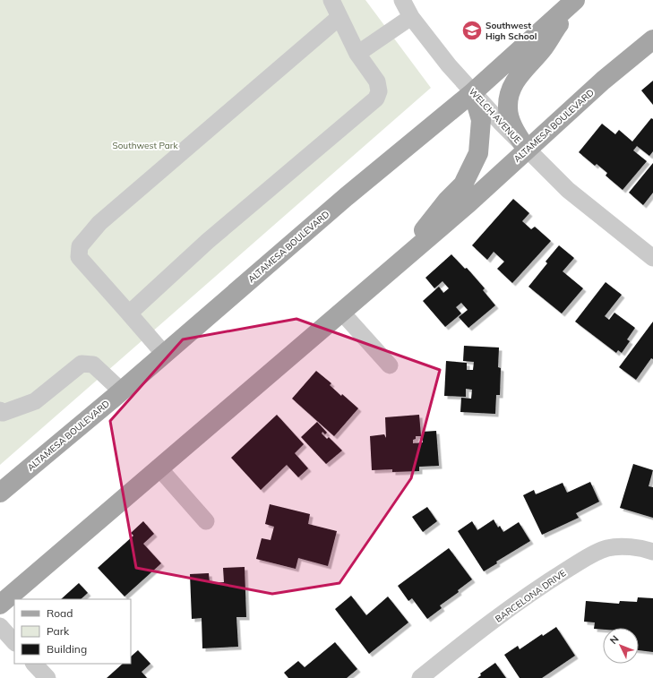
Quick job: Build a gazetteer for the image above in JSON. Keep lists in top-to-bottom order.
{
  "streets": {
    "main road": ["ALTAMESA BOULEVARD"],
    "street": ["WELCH AVENUE", "BARCELONA DRIVE"]
  },
  "crossings": [
    ["WELCH AVENUE", "ALTAMESA BOULEVARD"]
  ],
  "parks": ["Southwest Park"],
  "places": {
    "school or university": ["Southwest High School"]
  },
  "legend": ["Road", "Park", "Building"],
  "north": "top left"
}
